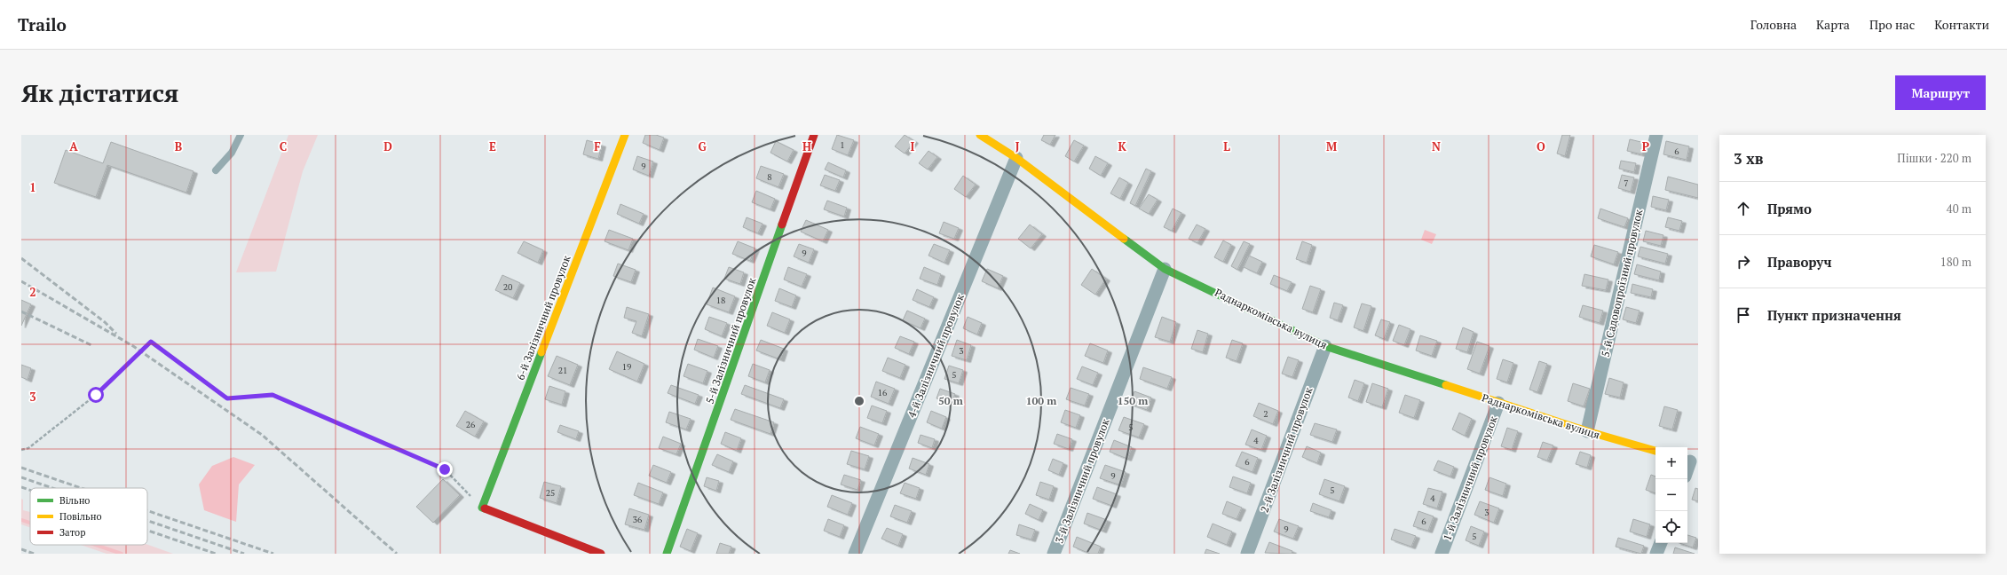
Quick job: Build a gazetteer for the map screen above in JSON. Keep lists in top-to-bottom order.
{
  "streets": {
    "street": [
      "5-й Садовопроїзний провулок",
      "6-й Залізничний провулок",
      "Раднаркомівська вулиця",
      "5-й Залізничний провулок",
      "4-й Залізничний провулок",
      "2-й Залізничний провулок",
      "1-й Залізничний провулок",
      "3-й Залізничний провулок"
    ]
  },
  "crossings": [
    ["5-й Садовопроїзний провулок", "Раднаркомівська вулиця"],
    ["Раднаркомівська вулиця", "4-й Залізничний провулок"],
    ["Раднаркомівська вулиця", "2-й Залізничний провулок"],
    ["Раднаркомівська вулиця", "1-й Залізничний провулок"],
    ["Раднаркомівська вулиця", "3-й Залізничний провулок"]
  ],
  "house_numbers": [
    "1",
    "6",
    "9",
    "8",
    "7",
    "9",
    "20",
    "18",
    "3",
    "19",
    "21",
    "5",
    "16",
    "2",
    "26",
    "5",
    "4",
    "6",
    "9",
    "5",
    "25",
    "4",
    "3",
    "36",
    "6",
    "9",
    "5"
  ],
  "legend": ["Вільно", "Повільно", "Затор"],
  "page": {
    "header": "Trailo",
    "nav": [
      "Головна",
      "Карта",
      "Про нас",
      "Контакти"
    ],
    "buttons": "Маршрут",
    "title": "Як дістатися",
    "heading": ["3 хв", "Пішки · 220 m"],
    "list": [
      ["Прямо", "40 m"],
      ["Праворуч", "180 m"],
      "Пункт призначення"
    ],
    "map_buttons": ["+", "−"]
  },
  "grid": {
    "columns": [
      "A",
      "B",
      "C",
      "D",
      "E",
      "F",
      "G",
      "H",
      "I",
      "J",
      "K",
      "L",
      "M",
      "N",
      "O",
      "P"
    ],
    "rows": ["1", "2", "3"]
  },
  "rings": ["50 m", "100 m", "150 m"]
}
